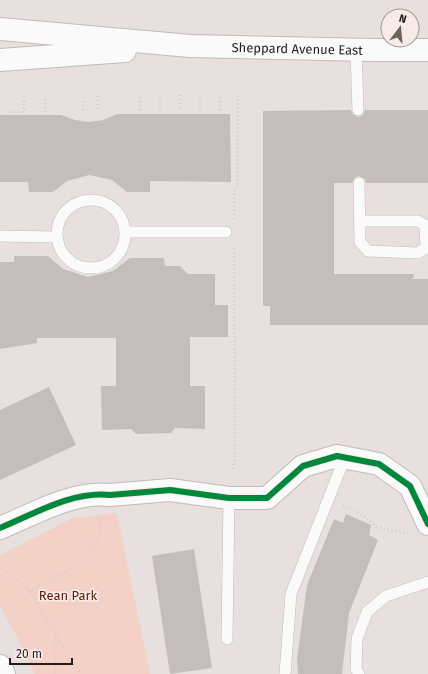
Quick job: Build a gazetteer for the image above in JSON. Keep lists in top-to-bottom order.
{
  "streets": {
    "main road": ["Sheppard Avenue East"]
  },
  "parks": ["Rean Park"],
  "scale_bar": "20 m",
  "north": "top"
}
